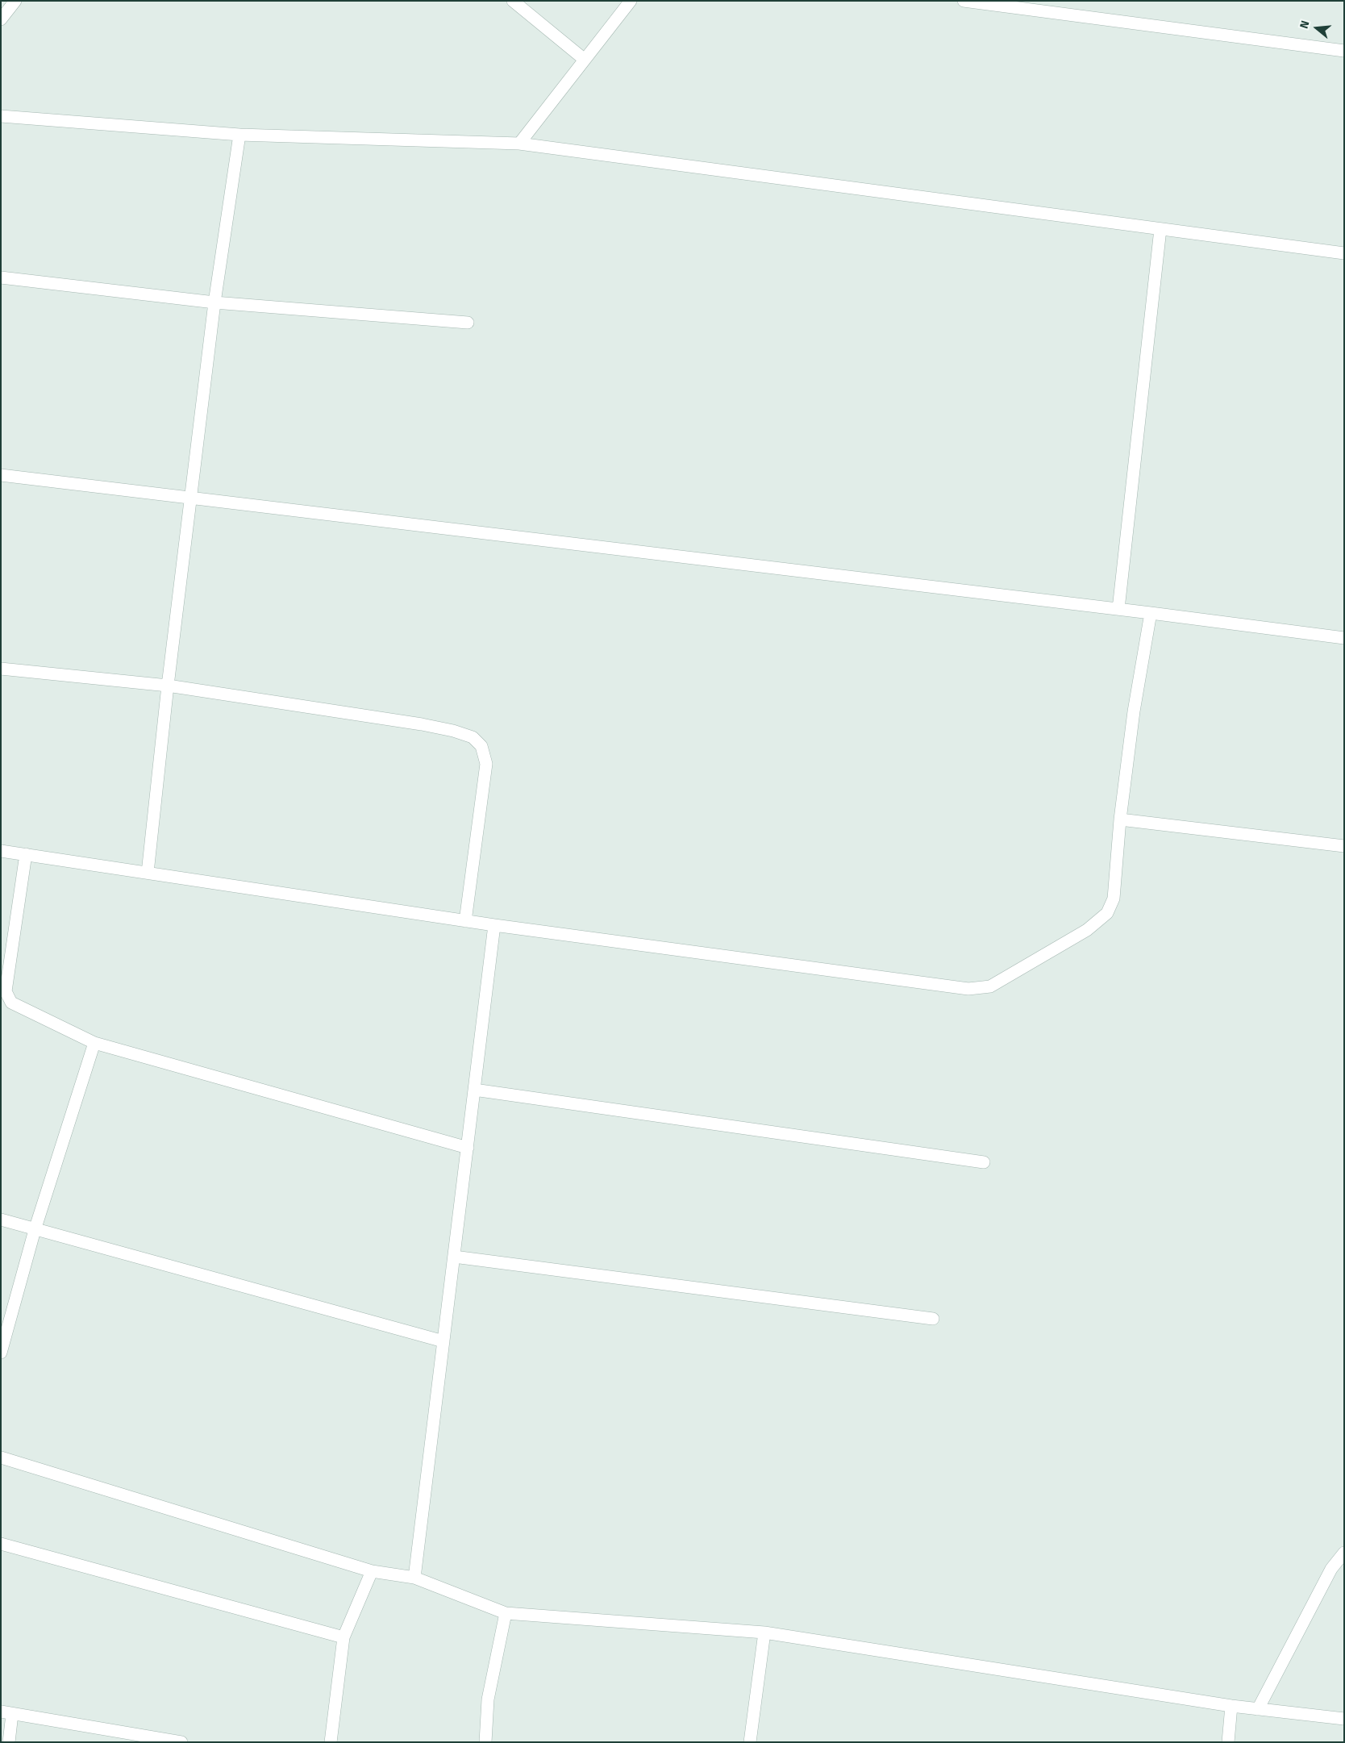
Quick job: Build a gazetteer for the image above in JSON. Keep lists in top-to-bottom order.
{
  "north": "left"
}
